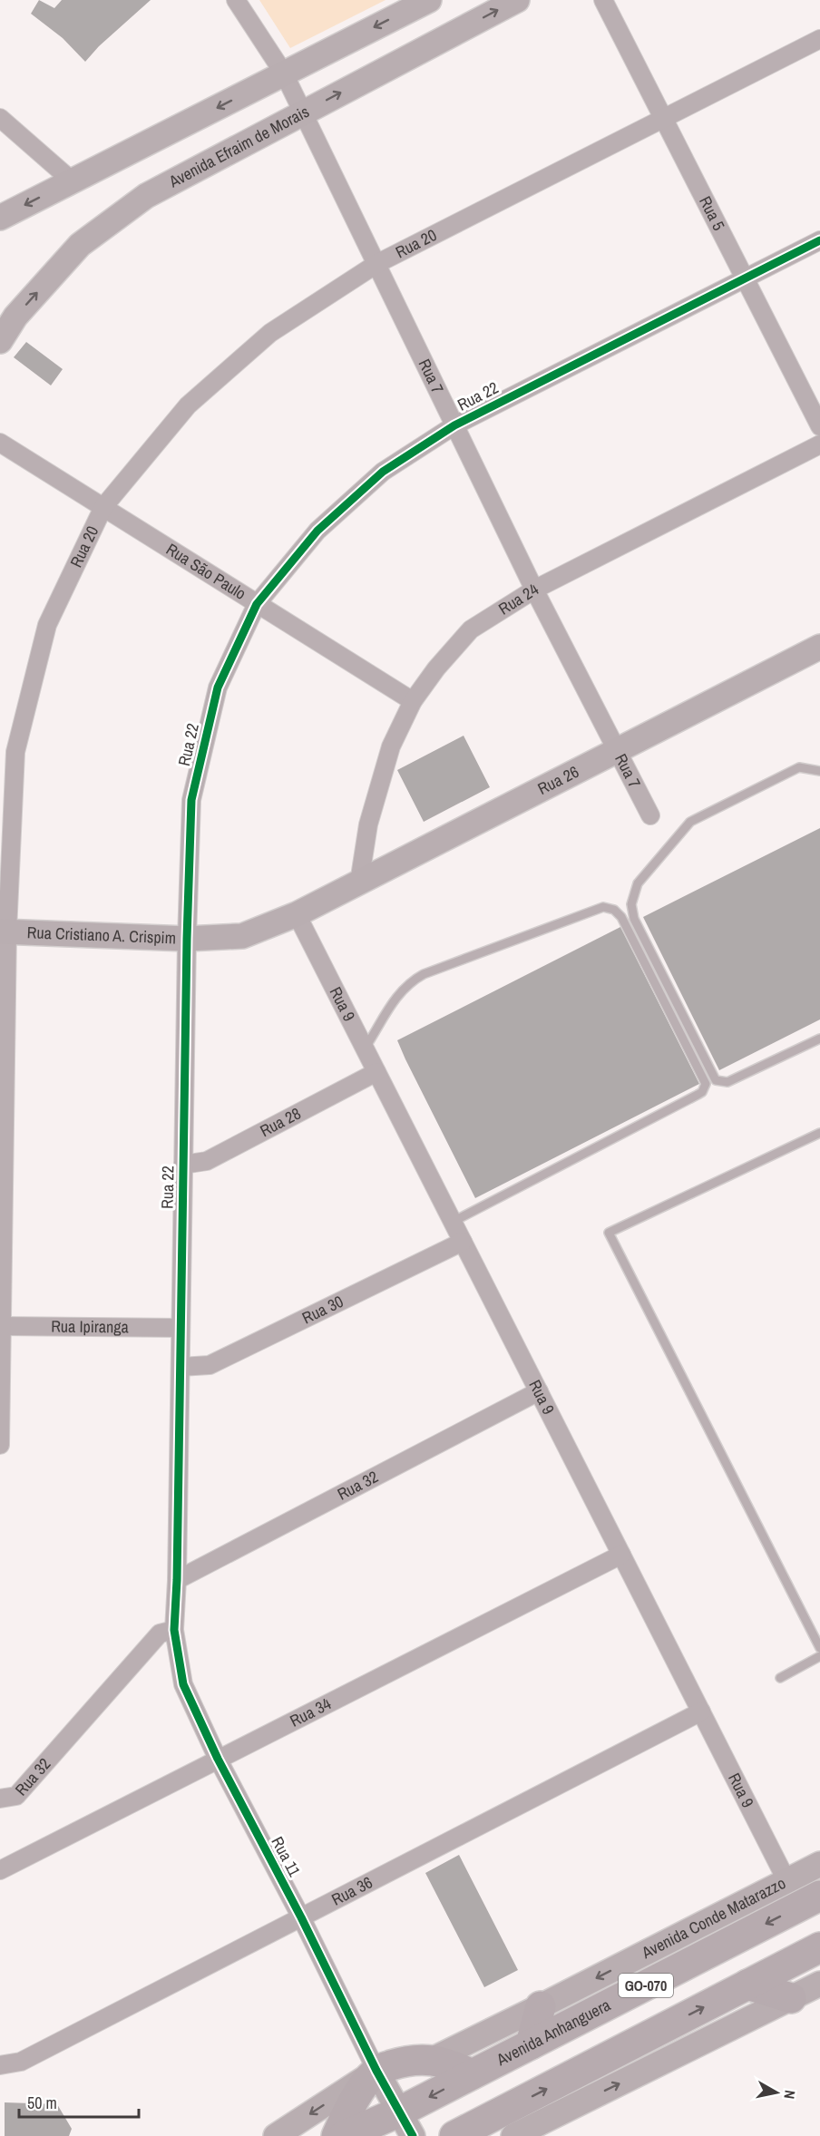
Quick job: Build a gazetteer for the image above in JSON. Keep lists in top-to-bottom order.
{
  "streets": {
    "highway": ["GO-070", "Avenida Anhanguera"],
    "street": [
      "Avenida Efraim de Morais",
      "Rua 5",
      "Rua 20",
      "Rua 7",
      "Rua 22",
      "Rua São Paulo",
      "Rua 24",
      "Rua 26",
      "Rua Cristiano A. Crispim",
      "Rua 9",
      "Rua 28",
      "Rua 30",
      "Rua Ipiranga",
      "Rua 32",
      "Rua 34",
      "Rua 11",
      "Rua 36",
      "Avenida Conde Matarazzo"
    ]
  },
  "crossings": [
    ["Avenida Efraim de Morais", "Rua 7"],
    ["Rua 5", "Rua 20"],
    ["Rua 5", "Rua 22"],
    ["Rua 20", "Rua 7"],
    ["Rua 20", "Rua São Paulo"],
    ["Rua 20", "Rua Cristiano A. Crispim"],
    ["Rua 20", "Rua Ipiranga"],
    ["Rua 7", "Rua 22"],
    ["Rua 7", "Rua 24"],
    ["Rua 7", "Rua 26"],
    ["Rua 22", "Rua São Paulo"],
    ["Rua 22", "Rua Cristiano A. Crispim"],
    ["Rua 22", "Rua 28"],
    ["Rua 22", "Rua 30"],
    ["Rua 22", "Rua Ipiranga"],
    ["Rua 22", "Rua 32"],
    ["Rua 22", "Rua 11"],
    ["Rua São Paulo", "Rua 24"],
    ["Rua 24", "Rua 26"],
    ["Rua 26", "Rua Cristiano A. Crispim"],
    ["Rua 26", "Rua 9"],
    ["Rua Cristiano A. Crispim", "Rua 9"],
    ["Rua 9", "Rua 28"],
    ["Rua 9", "Rua 30"],
    ["Rua 9", "Rua 32"],
    ["Rua 9", "Rua 34"],
    ["Rua 9", "Rua 36"],
    ["Rua 9", "Avenida Conde Matarazzo"],
    ["Rua 32", "Rua 11"],
    ["Rua 34", "Rua 11"],
    ["Rua 11", "Rua 36"],
    ["Rua 11", "Avenida Anhanguera"]
  ],
  "scale_bar": "50 m",
  "north": "right"
}
